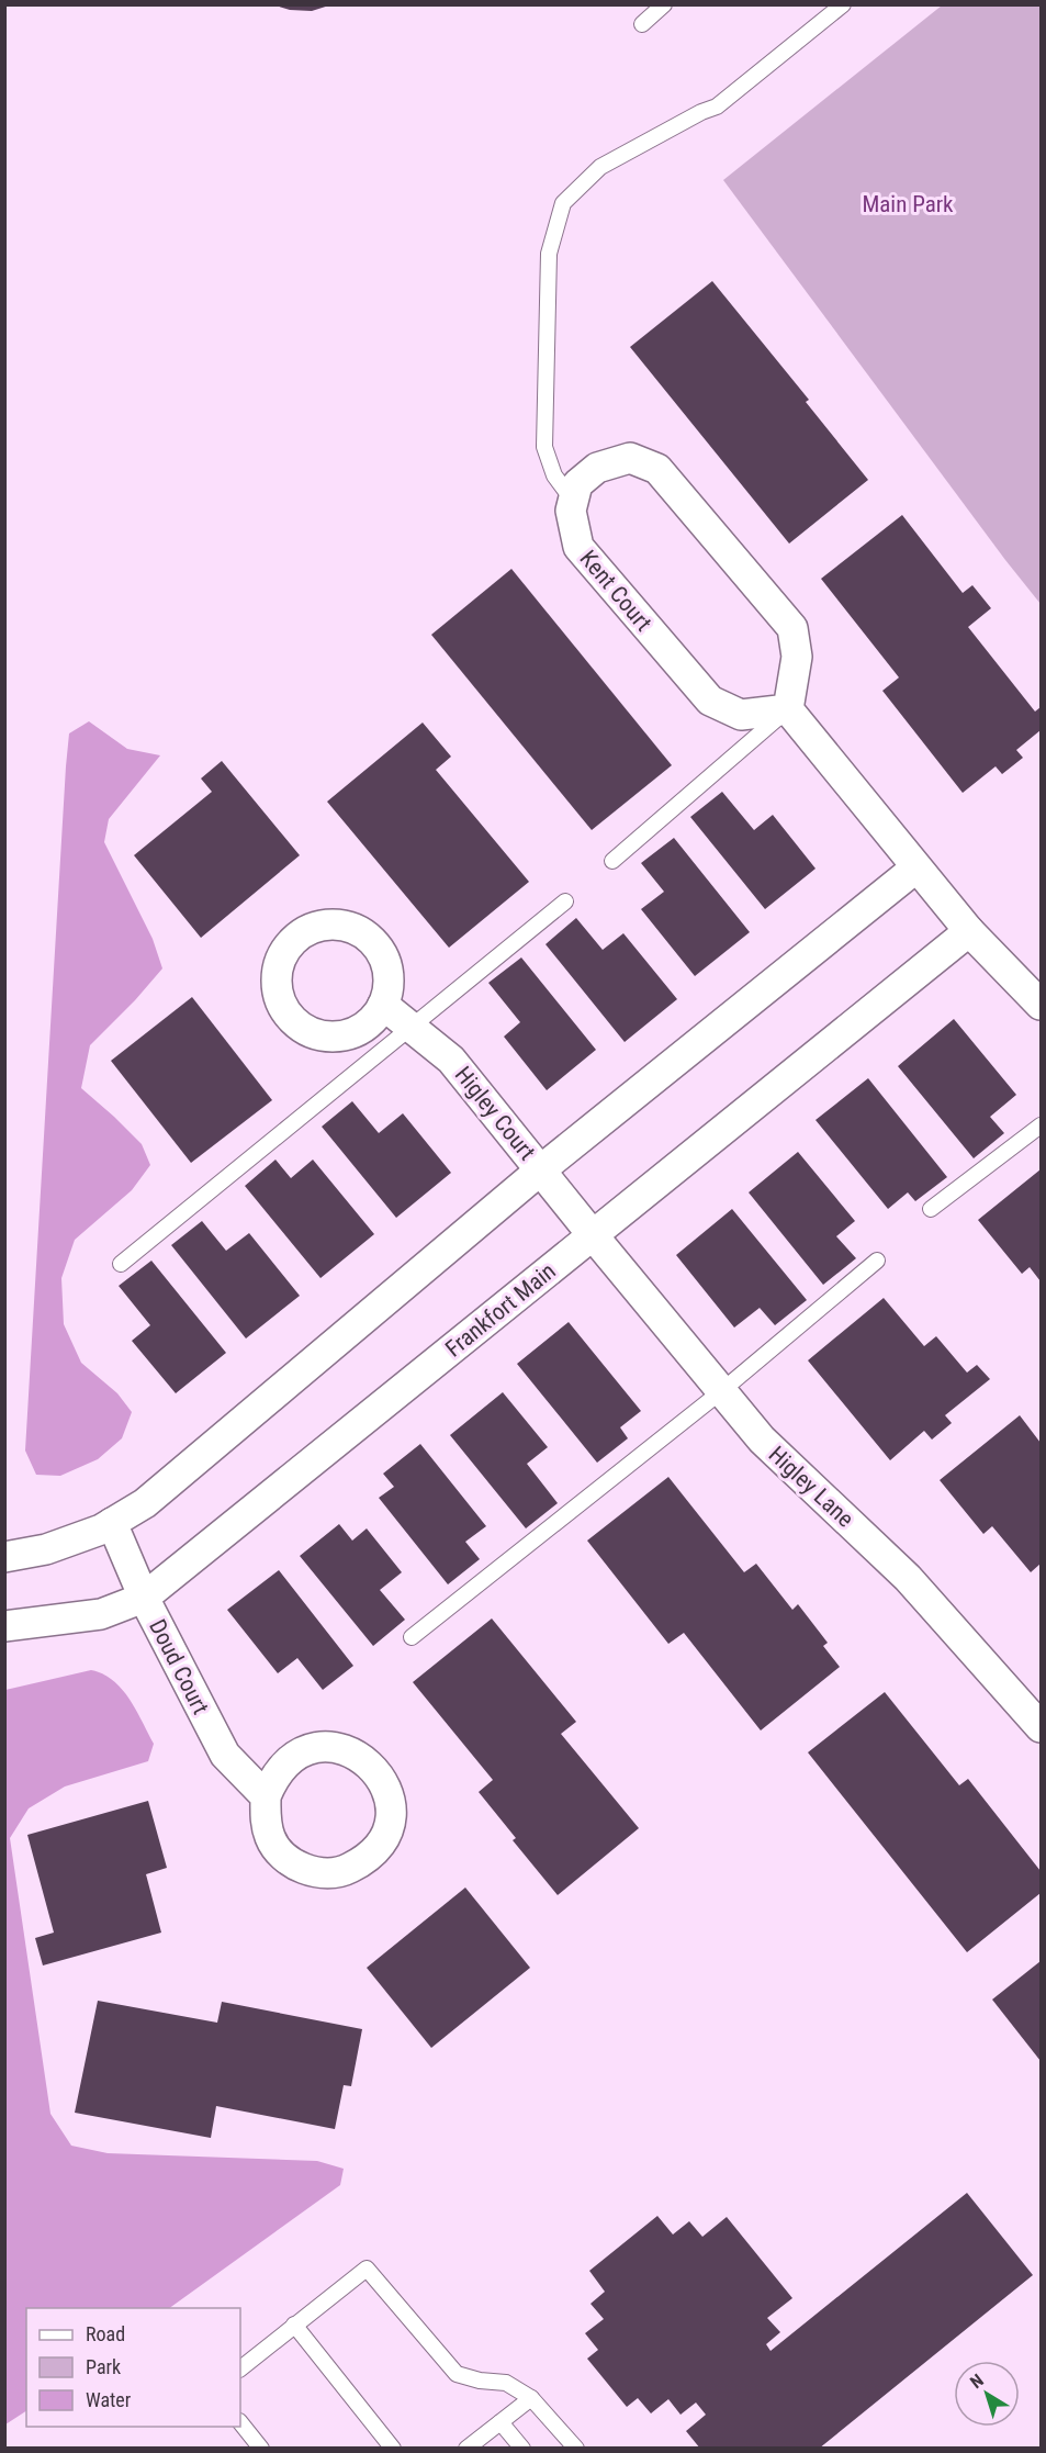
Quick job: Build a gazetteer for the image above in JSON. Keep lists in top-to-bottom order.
{
  "streets": {
    "street": [
      "Kent Court",
      "Higley Court",
      "Frankfort Main",
      "Higley Lane",
      "Doud Court"
    ]
  },
  "crossings": [
    ["Higley Court", "Frankfort Main"],
    ["Higley Court", "Higley Lane"],
    ["Frankfort Main", "Higley Lane"],
    ["Frankfort Main", "Doud Court"]
  ],
  "parks": ["Main Park"],
  "legend": ["Road", "Park", "Water"],
  "north": "top left"
}
